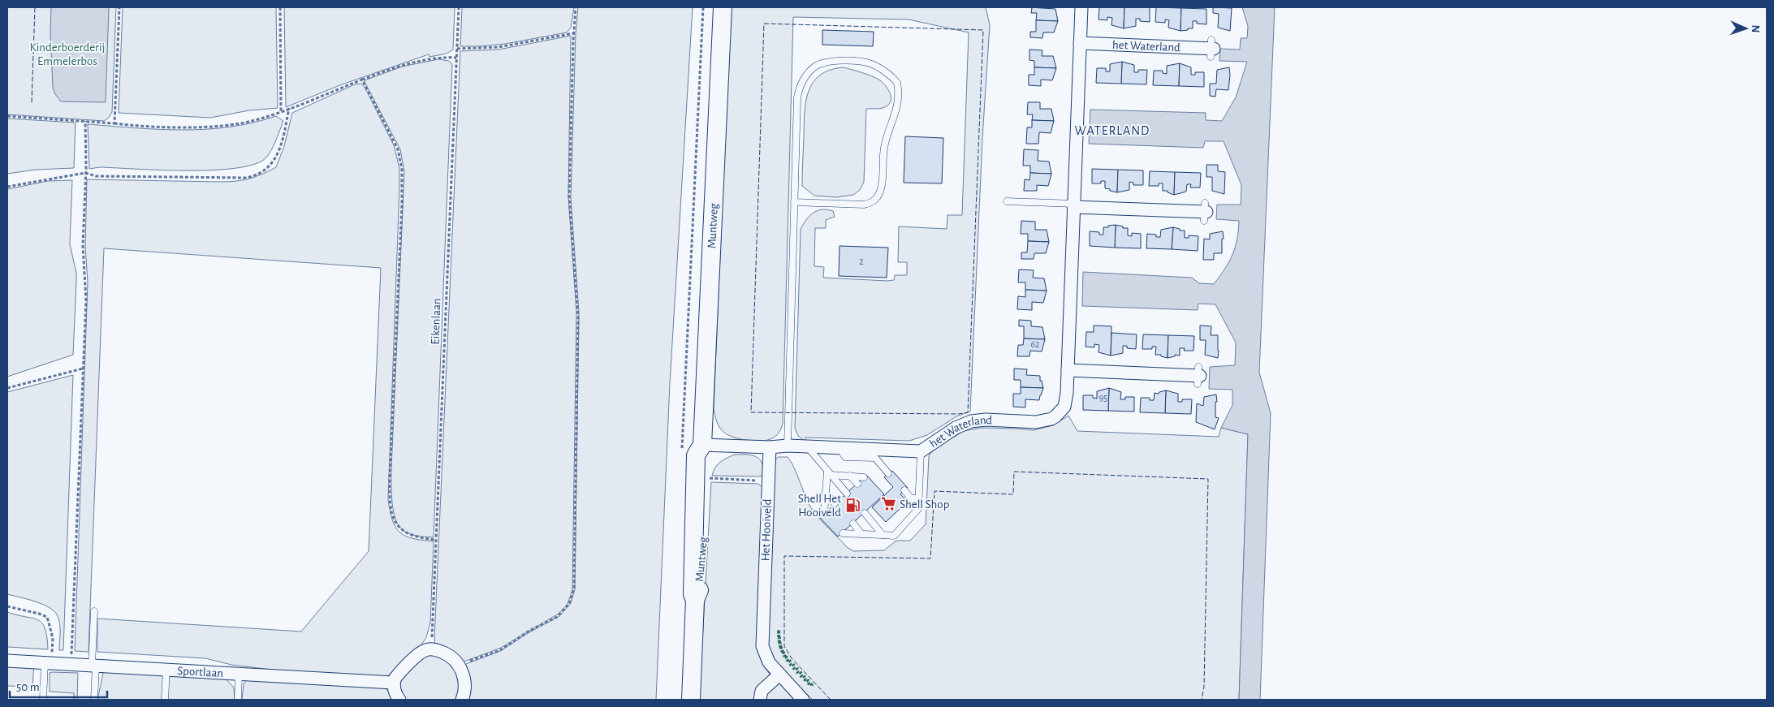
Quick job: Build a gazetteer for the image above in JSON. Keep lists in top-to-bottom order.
{
  "streets": {
    "main road": ["Muntweg"],
    "street": ["het Waterland", "Het Hooiveld", "Sportlaan"],
    "path": ["Eikenlaan"]
  },
  "crossings": [
    ["het Waterland", "Het Hooiveld"]
  ],
  "districts": ["WATERLAND"],
  "parks": ["Kinderboerderij Emmelerbos"],
  "places": {
    "supermarket": ["Shell Shop"],
    "fuel station": ["Shell Het Hooiveld"]
  },
  "house_numbers": ["2", "62", "95"],
  "scale_bar": "50 m",
  "north": "right"
}
